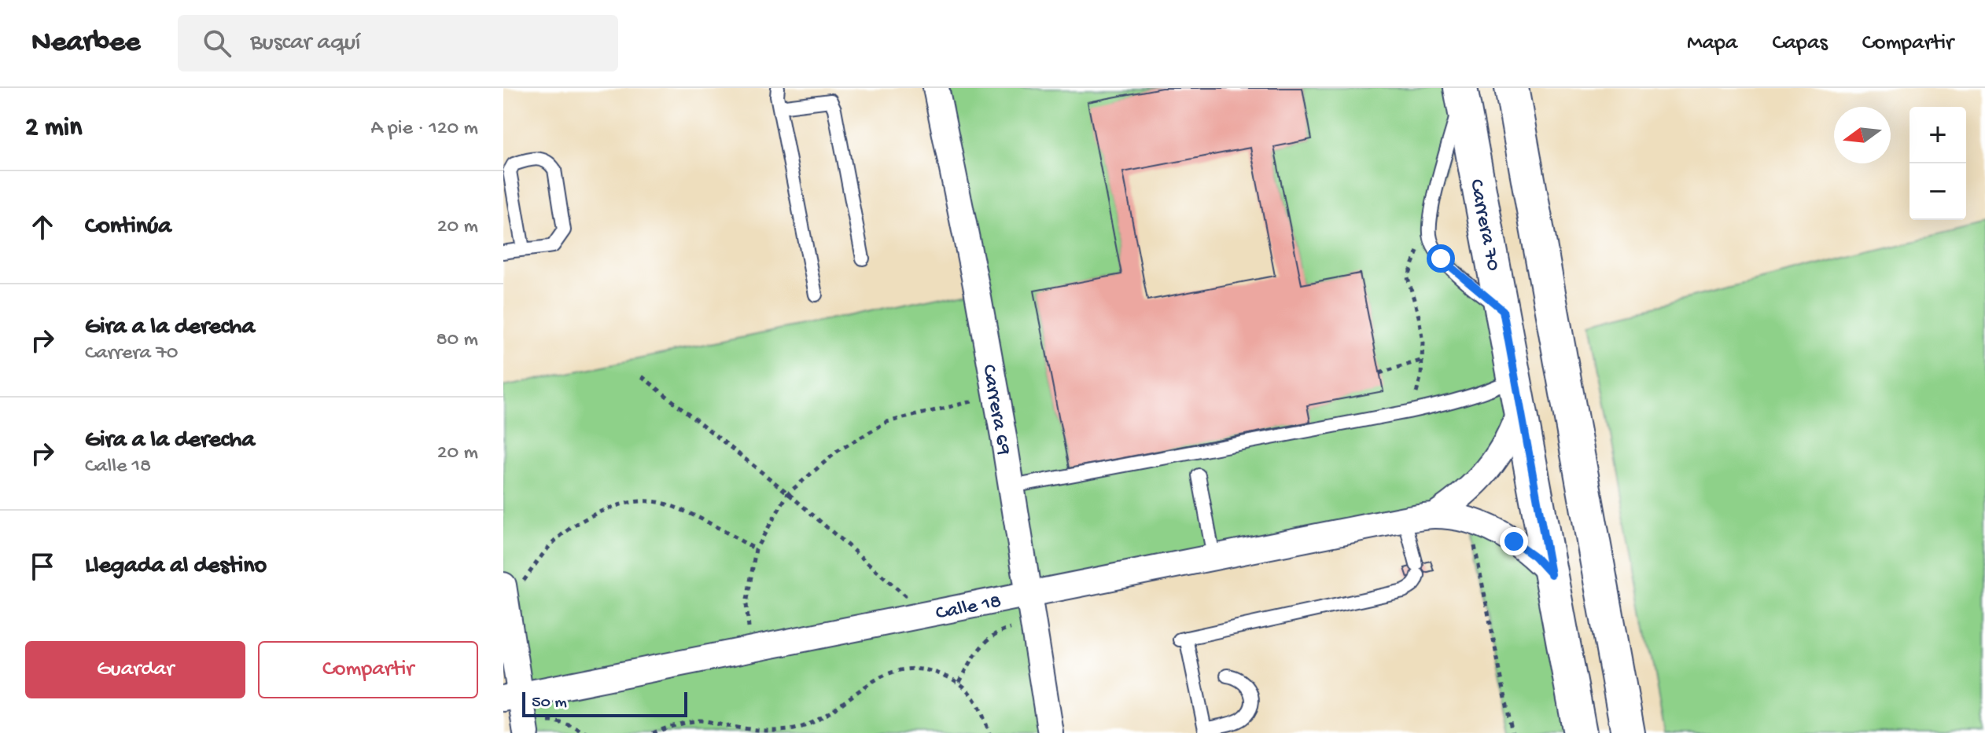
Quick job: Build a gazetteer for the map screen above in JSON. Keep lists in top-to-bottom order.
{
  "streets": {
    "street": ["Carrera 70", "Carrera 69", "Calle 18"]
  },
  "crossings": [
    ["Carrera 70", "Calle 18"],
    ["Carrera 69", "Calle 18"]
  ],
  "scale_bar": "50 m",
  "north": "left",
  "page": {
    "header": "Nearbee",
    "search": "Buscar aquí",
    "nav": ["Mapa", "Capas", "Compartir"],
    "heading": ["2 min", "A pie · 120 m"],
    "map_buttons": ["+", "−"],
    "list": [
      ["Continúa", "20 m"],
      ["Gira a la derecha", "Carrera 70", "80 m"],
      ["Gira a la derecha", "Calle 18", "20 m"],
      "Llegada al destino"
    ],
    "buttons": ["Guardar", "Compartir"],
    "scale": "50 m"
  }
}
